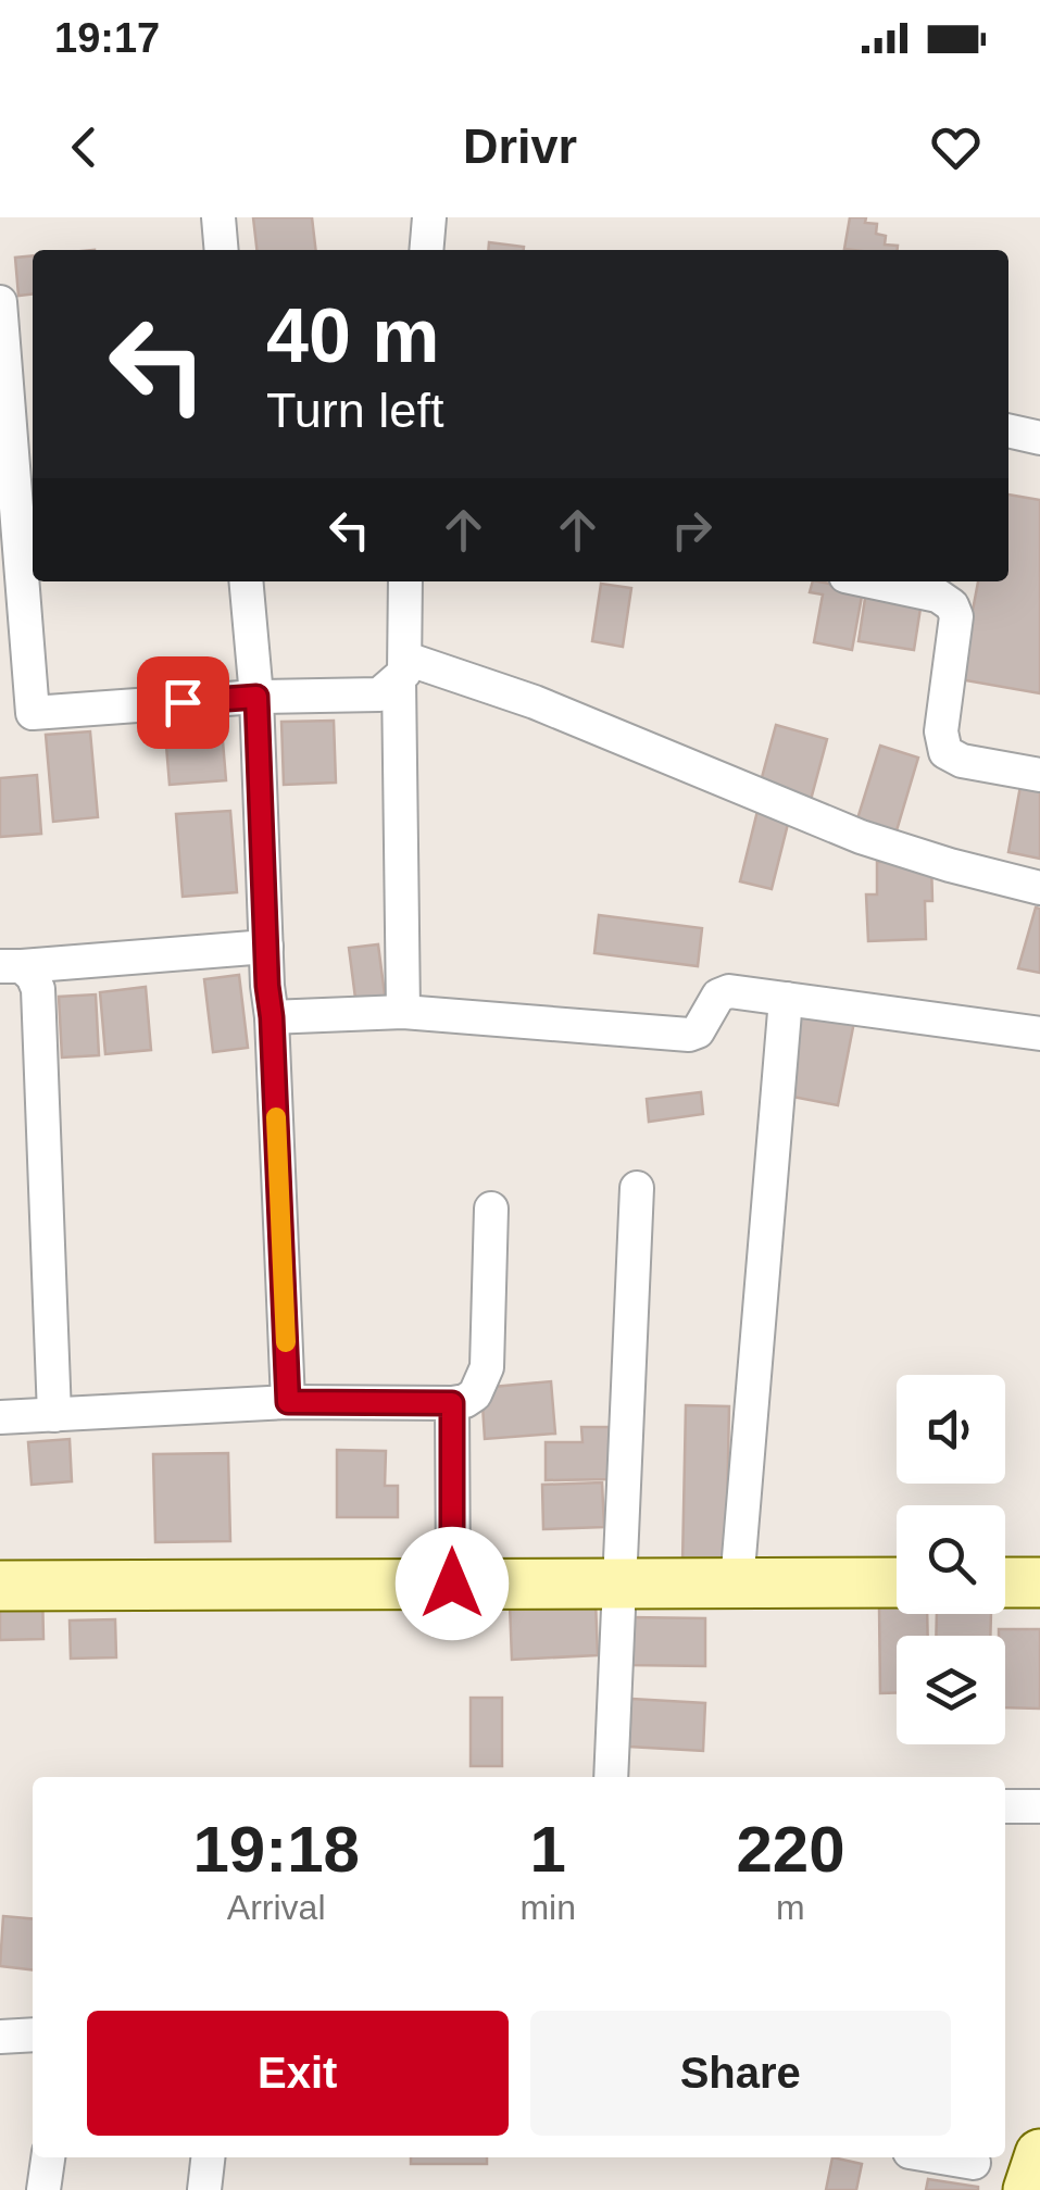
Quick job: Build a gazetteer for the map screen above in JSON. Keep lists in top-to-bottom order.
{
  "page": {
    "status": "19:17",
    "header": "Drivr",
    "turn": ["40 m", "Turn left"],
    "eta": [
      "19:18",
      "Arrival",
      "1",
      "min",
      "220",
      "m"
    ],
    "buttons": ["Exit", "Share"]
  }
}
